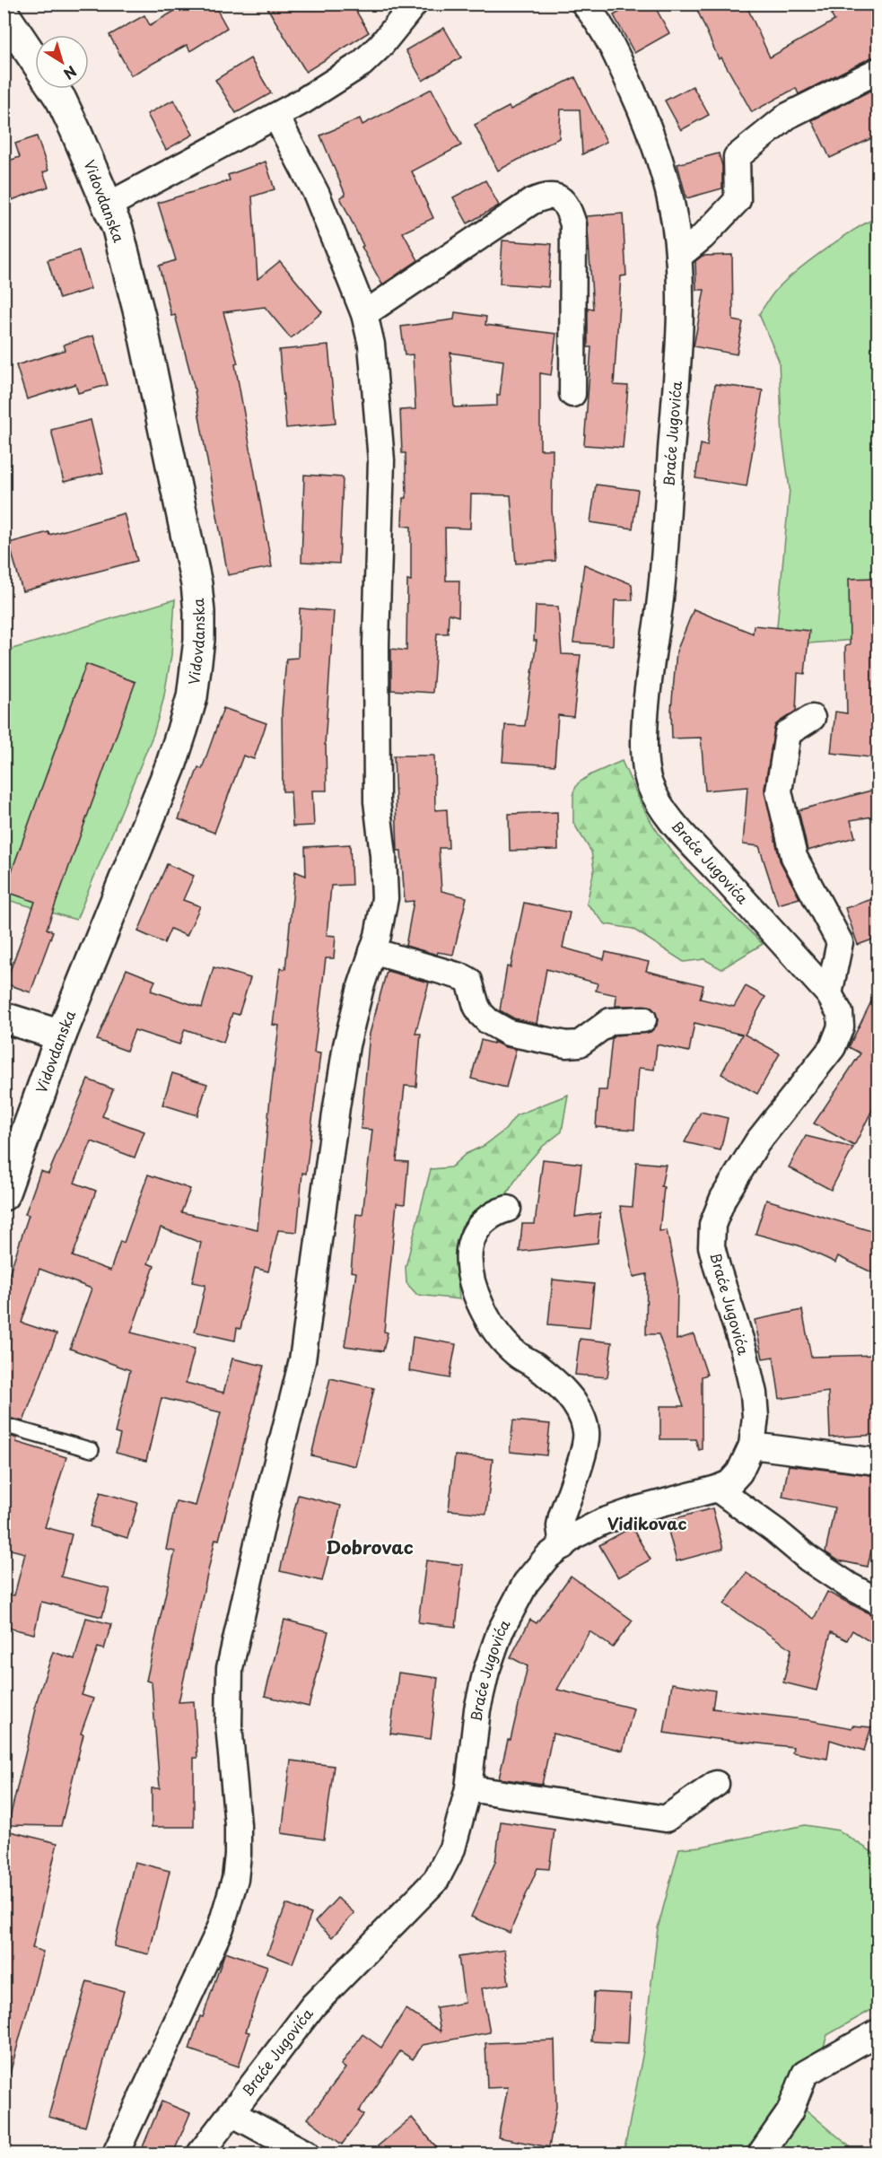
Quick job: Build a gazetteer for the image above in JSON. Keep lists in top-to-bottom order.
{
  "streets": {
    "street": ["Vidovdanska", "Braće Jugovića"]
  },
  "districts": ["Vidikovac", "Dobrovac"],
  "north": "bottom right"
}
